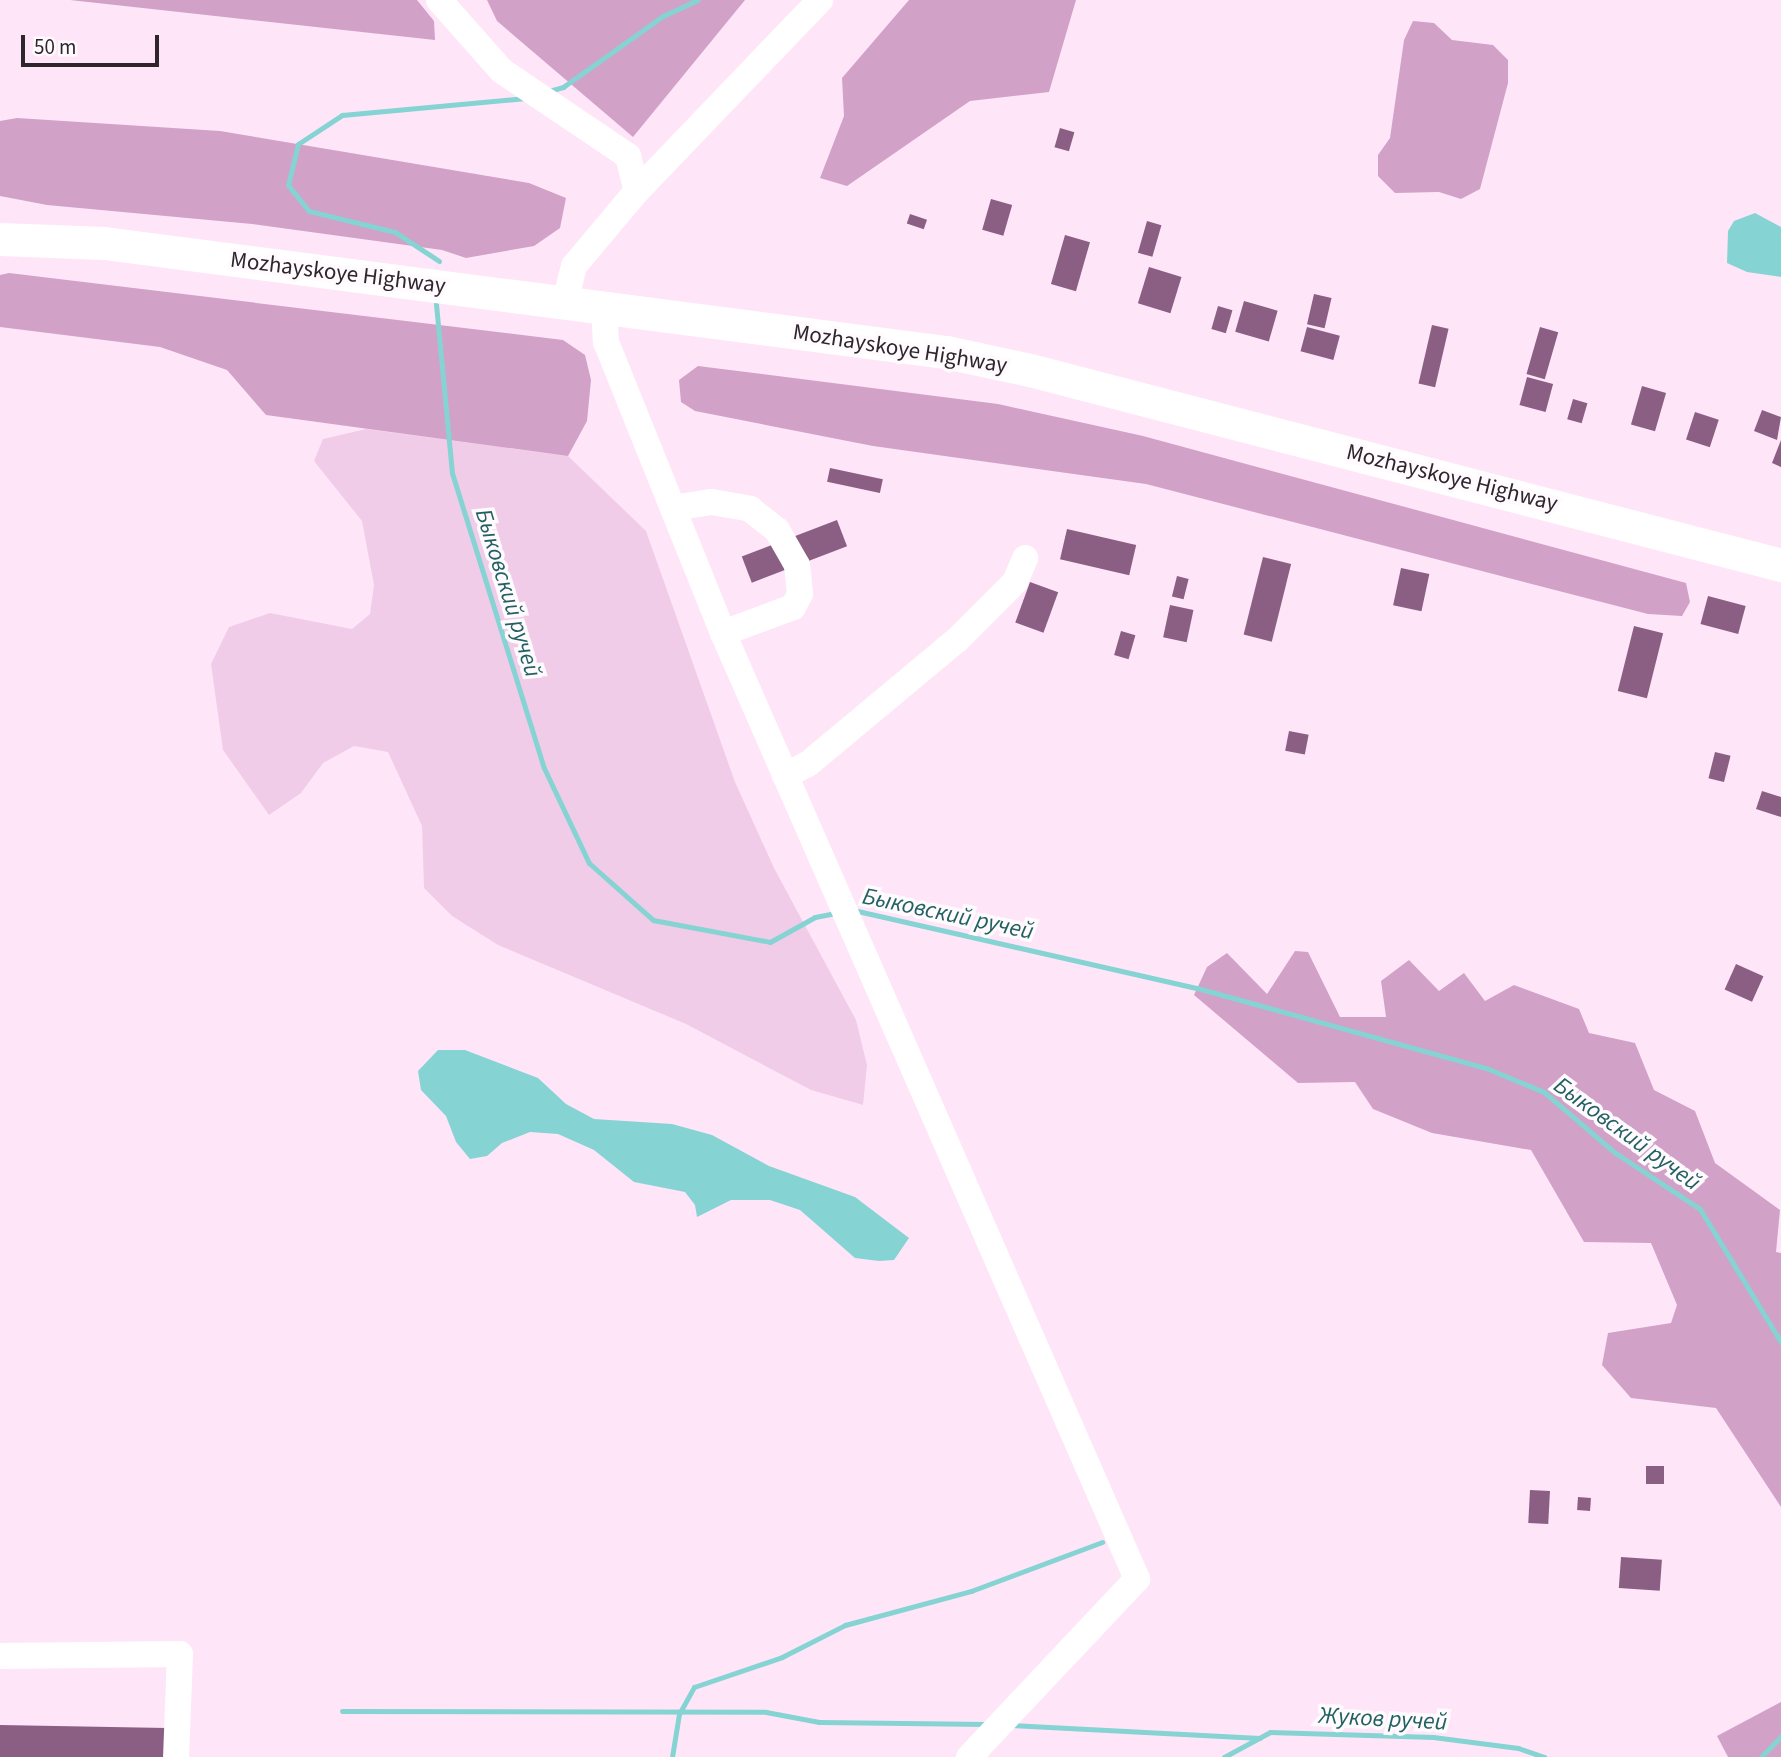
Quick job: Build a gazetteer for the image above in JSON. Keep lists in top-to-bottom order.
{
  "streets": {
    "main road": ["Mozhayskoye Highway"]
  },
  "water": ["Быковский ручей", "Жуков ручей"],
  "scale_bar": "50 m"
}
